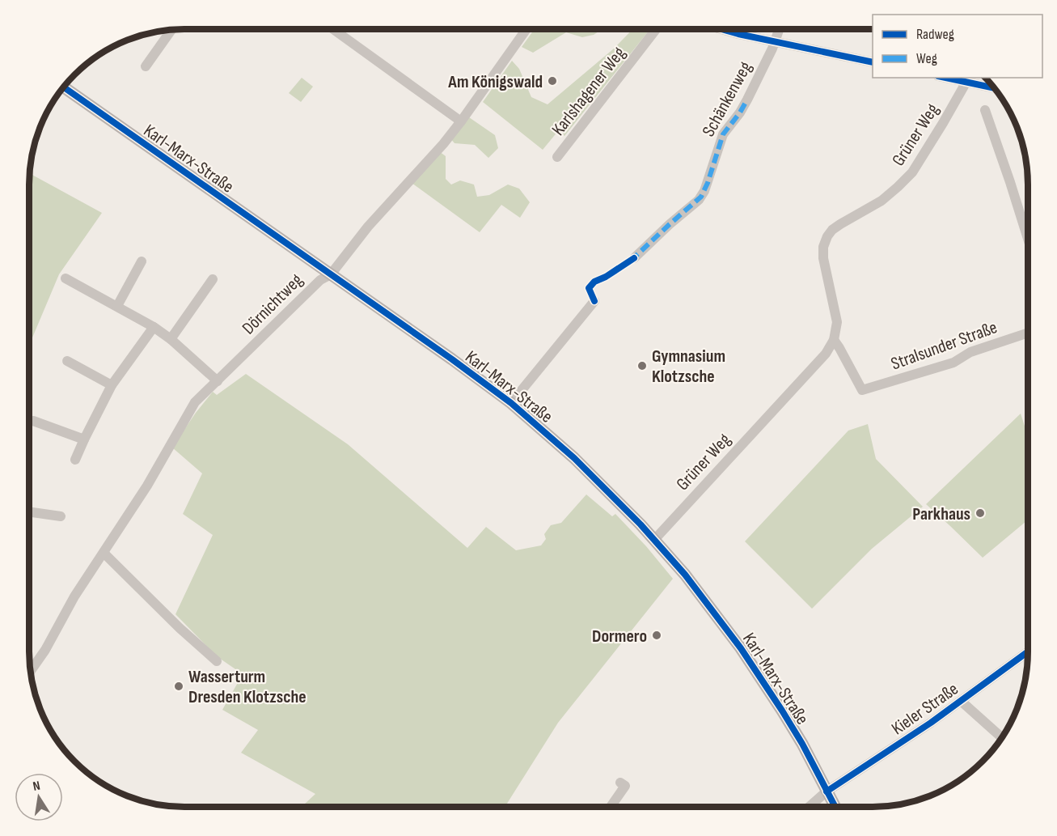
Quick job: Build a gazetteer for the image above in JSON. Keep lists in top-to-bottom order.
{
  "streets": {
    "main road": ["Karl-Marx-Straße"],
    "street": [
      "Karlshagener Weg",
      "Schänkenweg",
      "Grüner Weg",
      "Dörnichtweg",
      "Stralsunder Straße",
      "Kieler Straße"
    ]
  },
  "crossings": [
    ["Grüner Weg", "Karl-Marx-Straße"],
    ["Grüner Weg", "Stralsunder Straße"],
    ["Karl-Marx-Straße", "Dörnichtweg"],
    ["Karl-Marx-Straße", "Kieler Straße"]
  ],
  "places": [
    "Am Königswald",
    "Gymnasium Klotzsche",
    "Parkhaus",
    "Dormero",
    "Wasserturm Dresden Klotzsche"
  ],
  "legend": ["Radweg", "Weg"],
  "north": "top"
}
